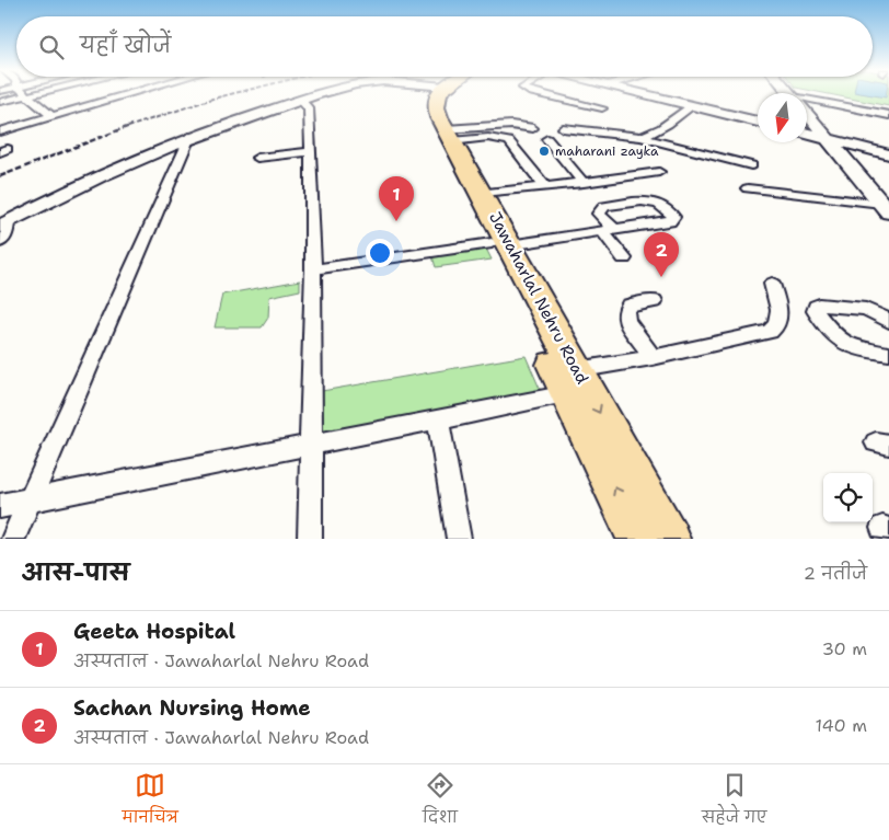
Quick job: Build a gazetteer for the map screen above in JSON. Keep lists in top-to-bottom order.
{
  "streets": {
    "highway": ["Jawaharlal Nehru Road"]
  },
  "places": ["maharani zayka"],
  "north": "bottom",
  "page": {
    "search": "यहाँ खोजें",
    "pins": ["1", "2"],
    "heading": ["आस-पास", "2 नतीजे"],
    "list": [
      {
        "mark": "1",
        "name": "Geeta Hospital",
        "note": "अस्पताल · Jawaharlal Nehru Road",
        "value": "30 m"
      },
      {
        "mark": "2",
        "name": "Sachan Nursing Home",
        "note": "अस्पताल · Jawaharlal Nehru Road",
        "value": "140 m"
      }
    ],
    "nav": ["मानचित्र", "दिशा", "सहेजे गए"]
  }
}
